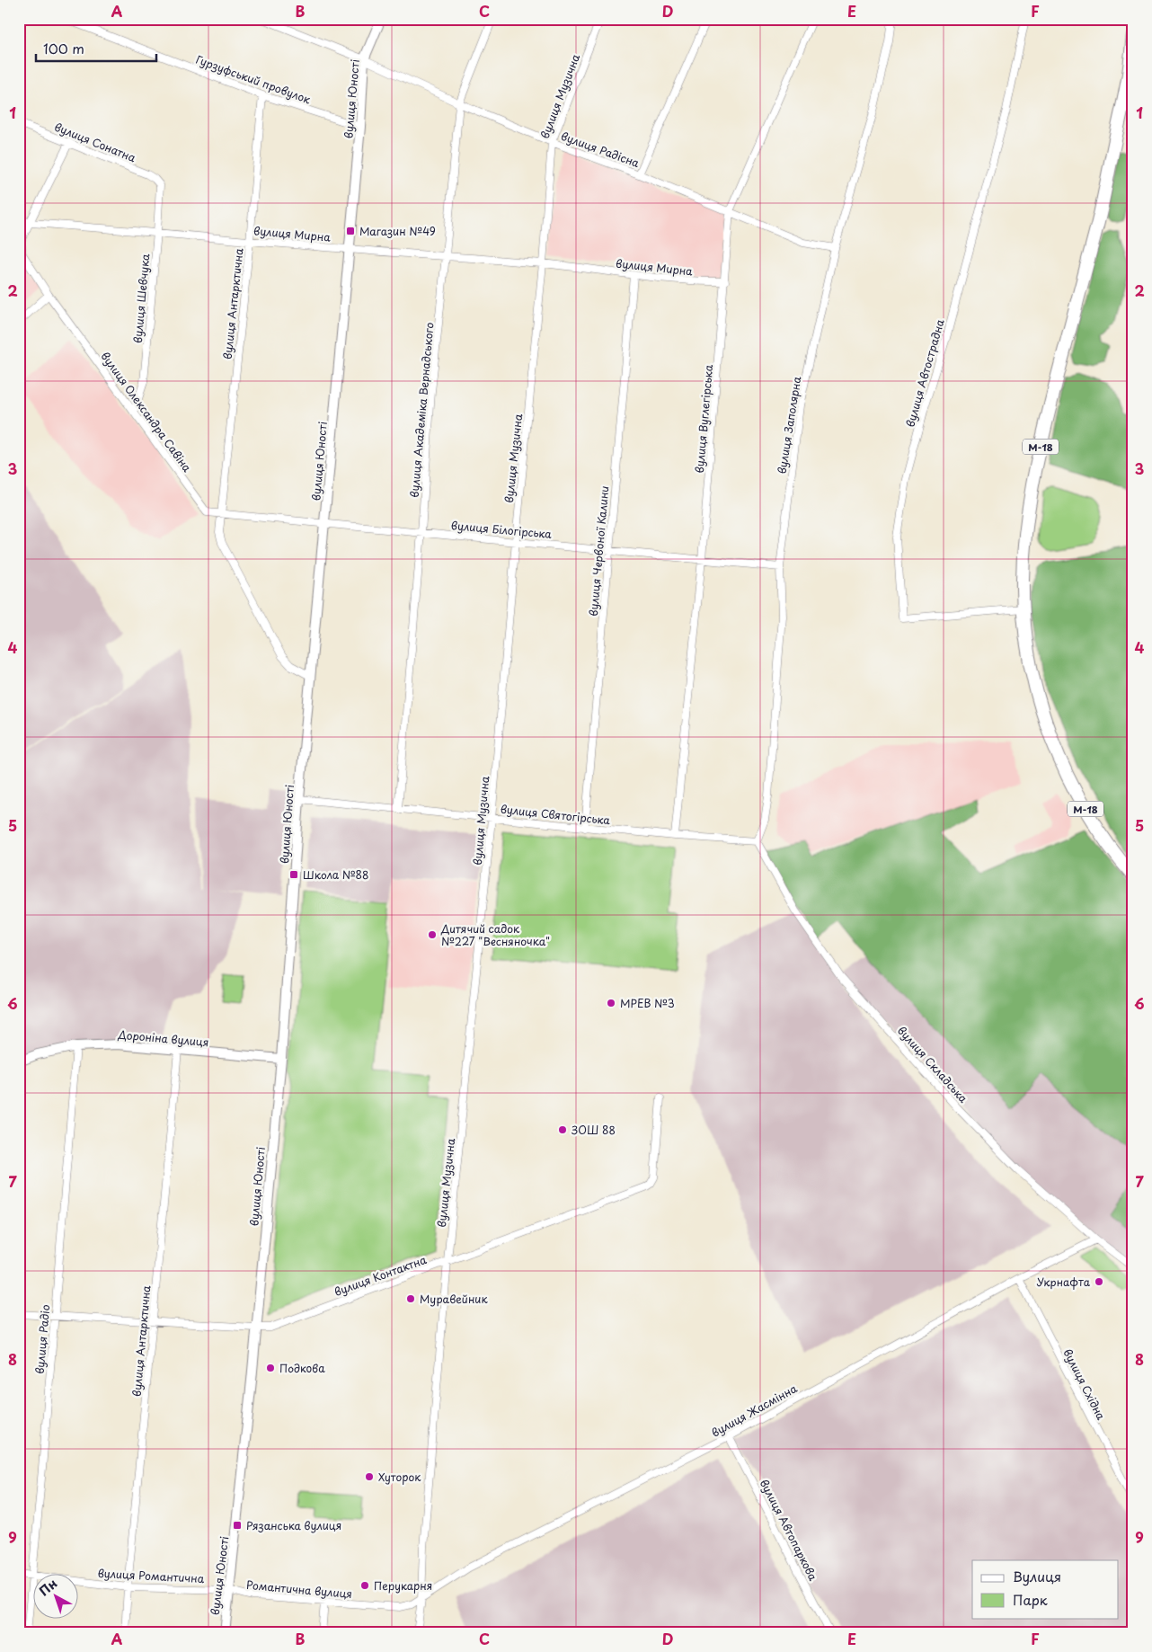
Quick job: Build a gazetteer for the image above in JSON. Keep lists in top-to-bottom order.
{
  "streets": {
    "highway": ["М-18"],
    "street": [
      "Гурзуфський провулок",
      "вулиця Музична",
      "вулиця Юності",
      "вулиця Сонатна",
      "вулиця Радісна",
      "вулиця Мирна",
      "вулиця Шевчука",
      "вулиця Антарктична",
      "вулиця Автострадна",
      "вулиця Академіка Вернадського",
      "вулиця Олександра Савіна",
      "вулиця Вуглегірська",
      "вулиця Заполярна",
      "вулиця Білогірська",
      "вулиця Червоної Калини",
      "вулиця Святогірська",
      "Дороніна вулиця",
      "вулиця Складська",
      "вулиця Контактна",
      "вулиця Радіо",
      "вулиця Східна",
      "вулиця Жасмінна",
      "вулиця Автопаркова",
      "вулиця Романтична",
      "Романтична вулиця"
    ]
  },
  "crossings": [
    ["Гурзуфський провулок", "вулиця Юності"],
    ["Гурзуфський провулок", "вулиця Антарктична"],
    ["вулиця Музична", "вулиця Радісна"],
    ["вулиця Музична", "вулиця Мирна"],
    ["вулиця Музична", "вулиця Білогірська"],
    ["вулиця Музична", "вулиця Святогірська"],
    ["вулиця Музична", "вулиця Контактна"],
    ["вулиця Музична", "вулиця Жасмінна"],
    ["вулиця Музична", "Романтична вулиця"],
    ["вулиця Юності", "вулиця Радісна"],
    ["вулиця Юності", "вулиця Мирна"],
    ["вулиця Юності", "вулиця Білогірська"],
    ["вулиця Юності", "вулиця Святогірська"],
    ["вулиця Юності", "Дороніна вулиця"],
    ["вулиця Юності", "вулиця Контактна"],
    ["вулиця Юності", "вулиця Романтична"],
    ["вулиця Юності", "Романтична вулиця"],
    ["вулиця Сонатна", "вулиця Шевчука"],
    ["вулиця Сонатна", "вулиця Олександра Савіна"],
    ["вулиця Радісна", "вулиця Академіка Вернадського"],
    ["вулиця Радісна", "вулиця Вуглегірська"],
    ["вулиця Радісна", "вулиця Заполярна"],
    ["вулиця Мирна", "вулиця Шевчука"],
    ["вулиця Мирна", "вулиця Антарктична"],
    ["вулиця Мирна", "вулиця Академіка Вернадського"],
    ["вулиця Мирна", "вулиця Олександра Савіна"],
    ["вулиця Мирна", "вулиця Вуглегірська"],
    ["вулиця Мирна", "вулиця Червоної Калини"],
    ["вулиця Шевчука", "вулиця Олександра Савіна"],
    ["вулиця Антарктична", "вулиця Олександра Савіна"],
    ["вулиця Антарктична", "вулиця Білогірська"],
    ["вулиця Антарктична", "Дороніна вулиця"],
    ["вулиця Антарктична", "вулиця Контактна"],
    ["вулиця Антарктична", "вулиця Романтична"],
    ["вулиця Автострадна", "М-18"],
    ["вулиця Академіка Вернадського", "вулиця Білогірська"],
    ["вулиця Академіка Вернадського", "вулиця Святогірська"],
    ["вулиця Олександра Савіна", "вулиця Білогірська"],
    ["вулиця Вуглегірська", "вулиця Білогірська"],
    ["вулиця Вуглегірська", "вулиця Святогірська"],
    ["вулиця Заполярна", "вулиця Білогірська"],
    ["вулиця Заполярна", "вулиця Святогірська"],
    ["вулиця Заполярна", "вулиця Складська"],
    ["вулиця Білогірська", "вулиця Червоної Калини"],
    ["вулиця Червоної Калини", "вулиця Святогірська"],
    ["вулиця Святогірська", "вулиця Складська"],
    ["Дороніна вулиця", "вулиця Радіо"],
    ["вулиця Складська", "вулиця Жасмінна"],
    ["вулиця Контактна", "вулиця Радіо"],
    ["вулиця Радіо", "вулиця Романтична"],
    ["вулиця Східна", "вулиця Жасмінна"],
    ["вулиця Жасмінна", "вулиця Автопаркова"],
    ["вулиця Жасмінна", "Романтична вулиця"],
    ["вулиця Романтична", "Романтична вулиця"]
  ],
  "places": {
    "transit": ["Магазин №49", "Школа №88", "Рязанська вулиця"],
    "other": [
      "Дитячий садок №227 \"Весняночка\"",
      "МРЕВ №3",
      "ЗОШ 88",
      "Укрнафта",
      "Муравейник",
      "Подкова",
      "Хуторок",
      "Перукарня"
    ]
  },
  "legend": ["Вулиця", "Парк"],
  "scale_bar": "100 m",
  "north": "top left",
  "grid": {
    "columns": [
      "A",
      "B",
      "C",
      "D",
      "E",
      "F"
    ],
    "rows": [
      "1",
      "2",
      "3",
      "4",
      "5",
      "6",
      "7",
      "8",
      "9"
    ]
  }
}
